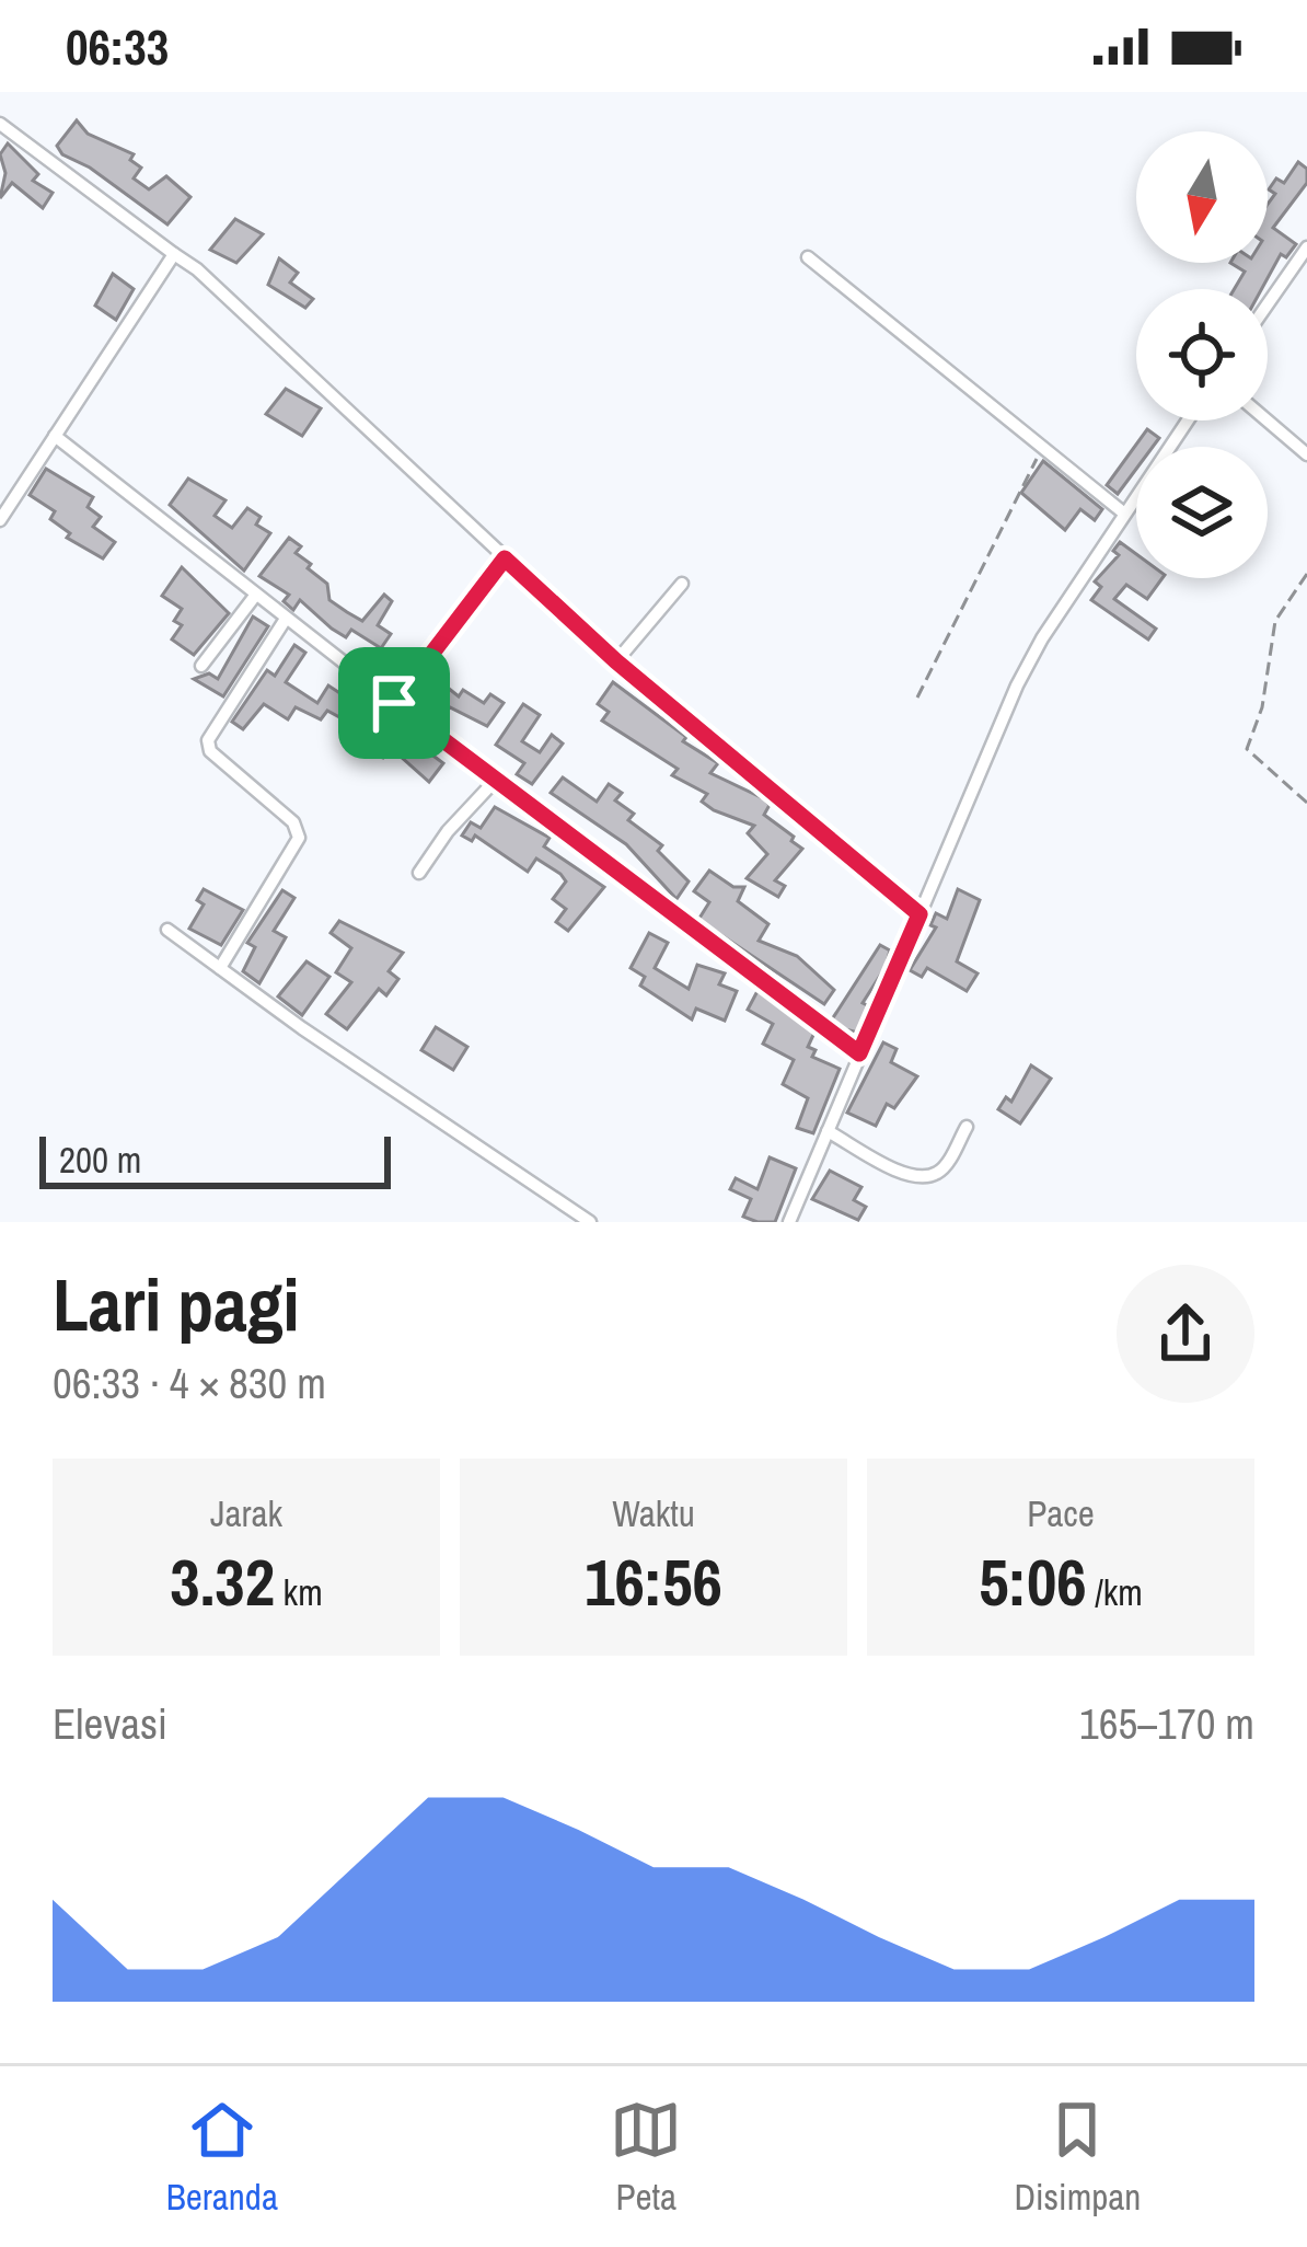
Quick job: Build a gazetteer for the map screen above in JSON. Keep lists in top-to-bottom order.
{
  "scale_bar": "200 m",
  "north": "bottom",
  "page": {
    "status": "06:33",
    "scale": "200 m",
    "heading": ["Lari pagi", "06:33 · 4 × 830 m"],
    "stats": [
      ["Jarak", "3.32 km"],
      ["Waktu", "16:56"],
      ["Pace", "5:06 /km"]
    ],
    "chart": ["Elevasi", "165–170 m"],
    "tabs": ["Beranda", "Peta", "Disimpan"]
  }
}
